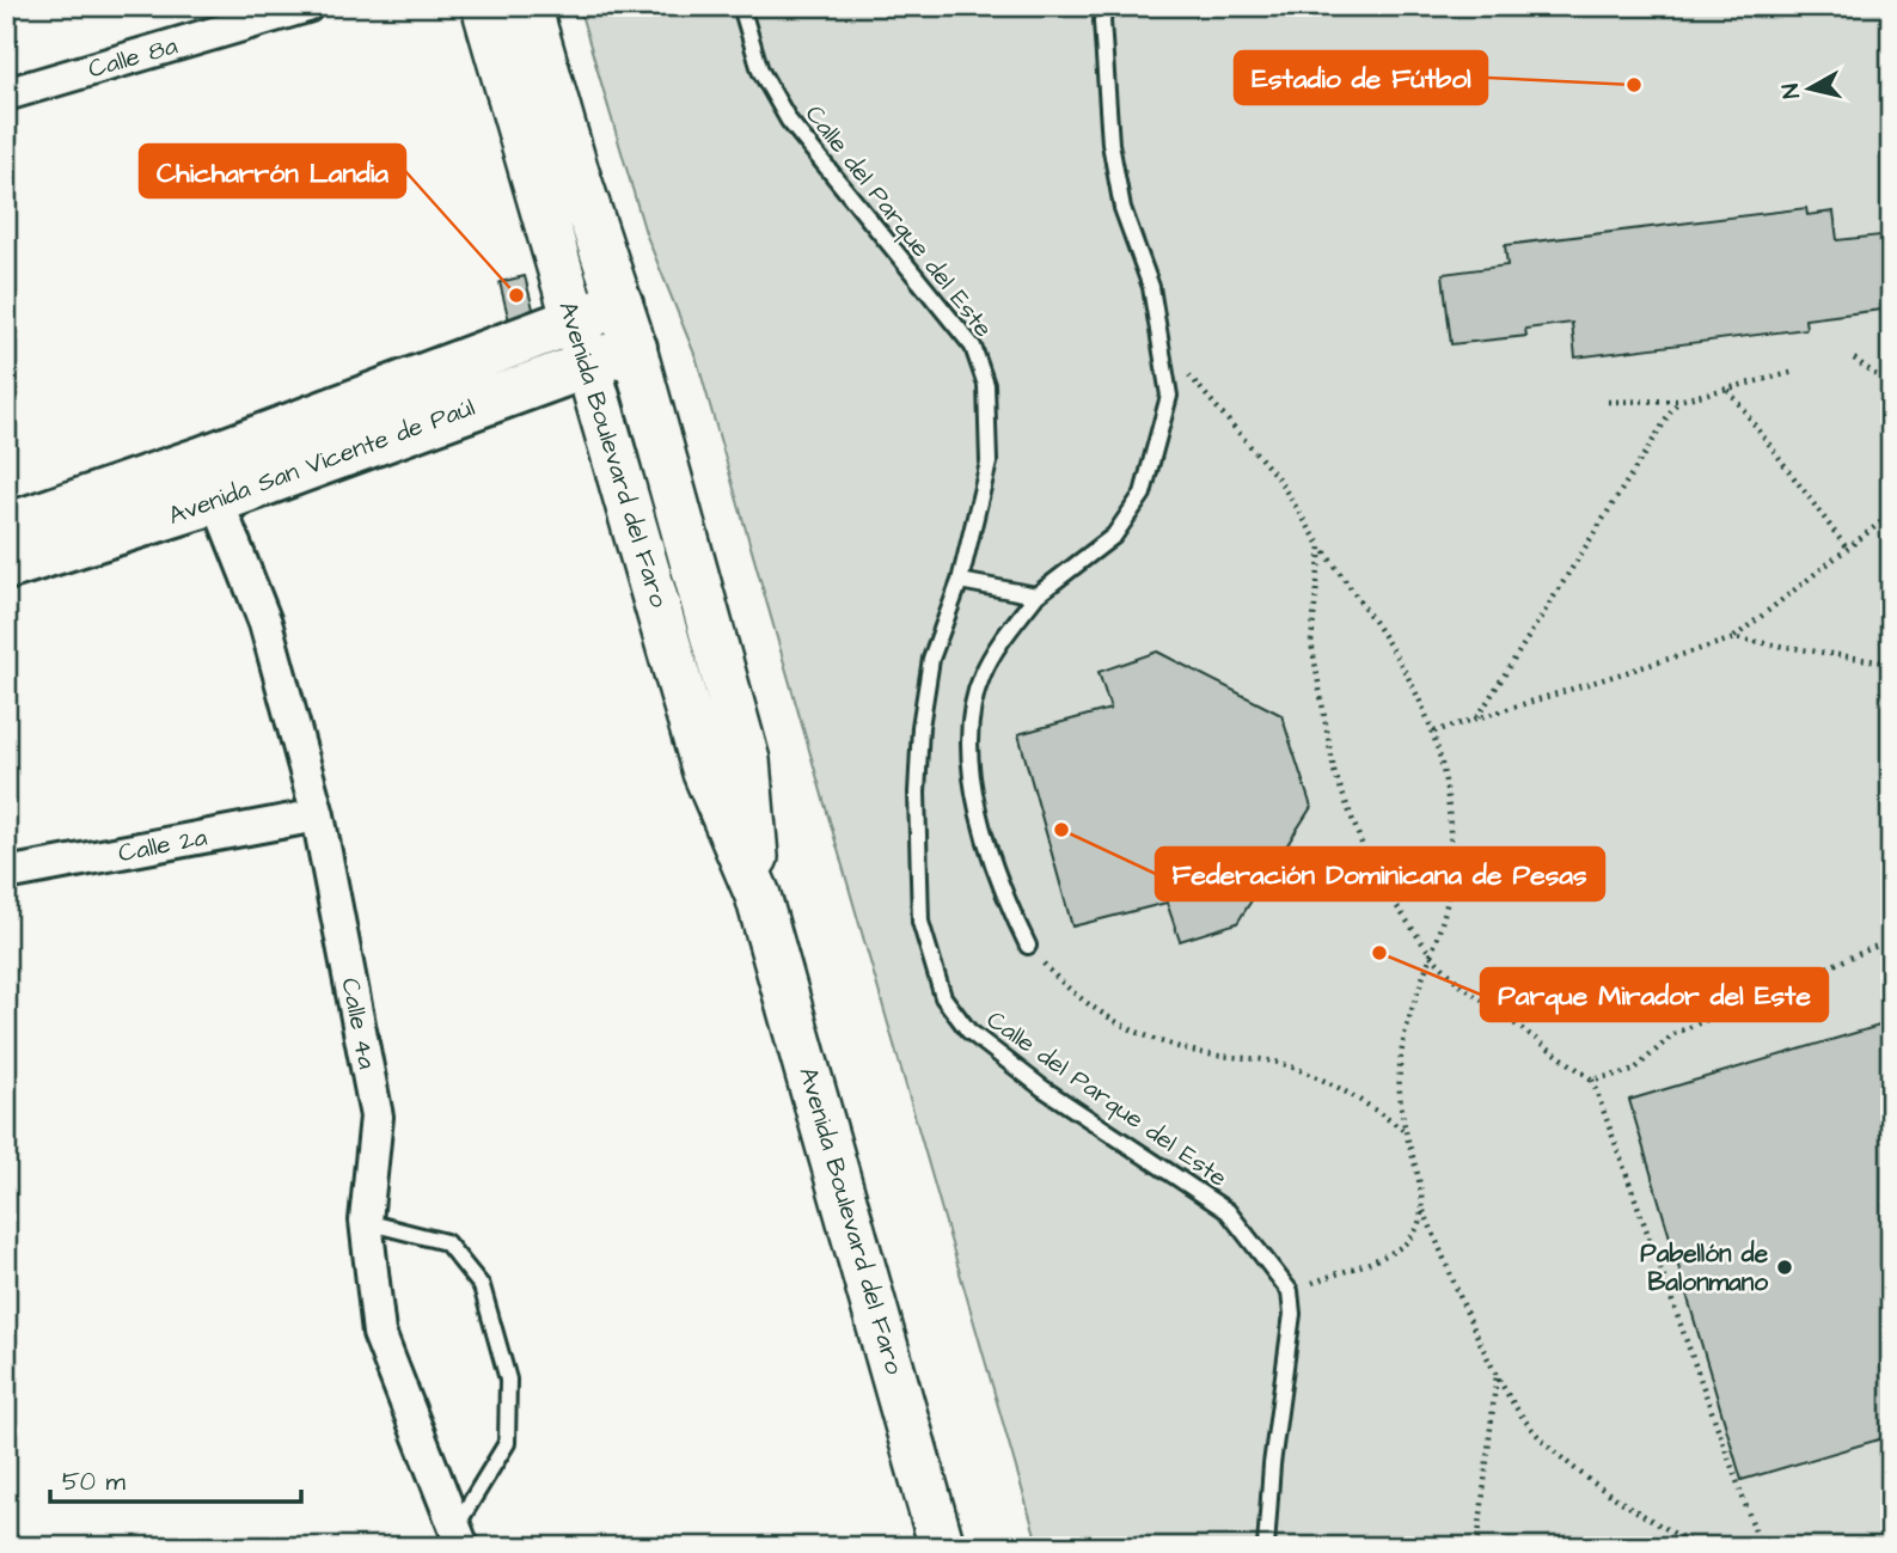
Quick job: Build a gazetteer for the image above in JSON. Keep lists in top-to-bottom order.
{
  "streets": {
    "main road": ["Avenida San Vicente de Paúl"],
    "street": [
      "Calle 8a",
      "Avenida Boulevard del Faro",
      "Calle 2a",
      "Calle 4a"
    ],
    "lane": ["Calle del Parque del Este"]
  },
  "crossings": [
    ["Avenida Boulevard del Faro", "Avenida San Vicente de Paúl"],
    ["Avenida San Vicente de Paúl", "Calle 4a"],
    ["Calle 2a", "Calle 4a"]
  ],
  "places": [
    "Estadio de Fútbol",
    "Chicharrón Landia",
    "Federación Dominicana de Pesas",
    "Parque Mirador del Este",
    "Pabellón de Balonmano"
  ],
  "scale_bar": "50 m",
  "north": "left"
}
